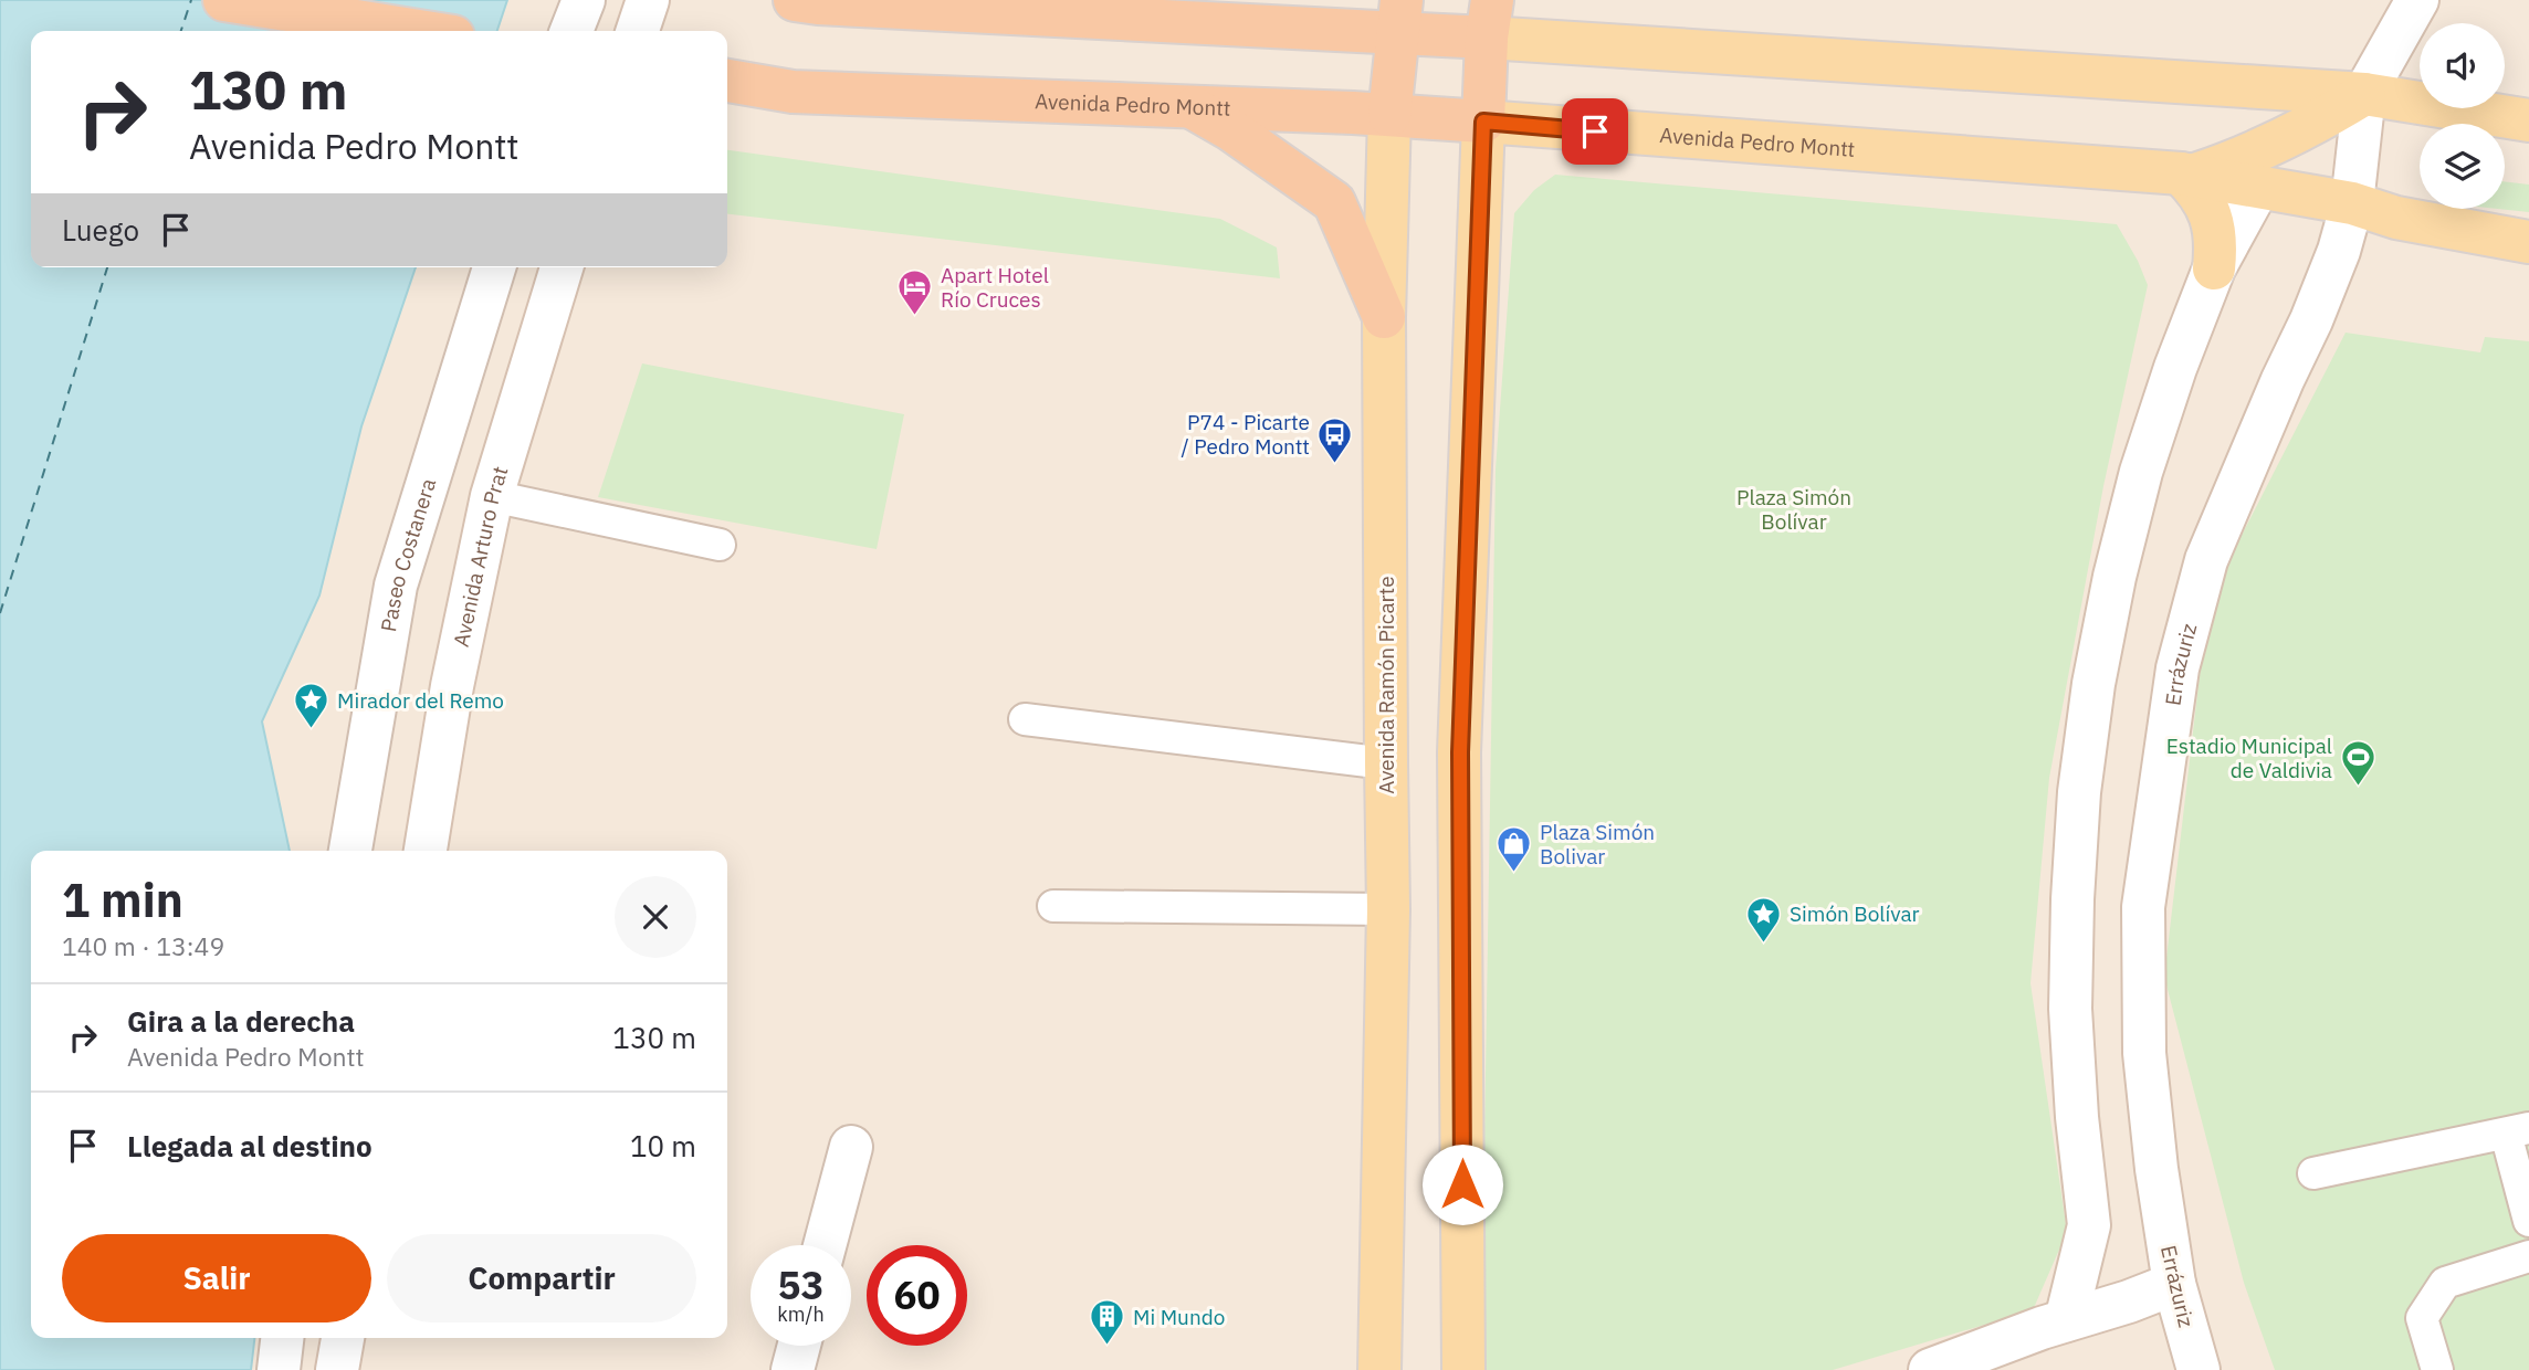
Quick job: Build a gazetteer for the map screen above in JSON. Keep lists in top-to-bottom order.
{
  "streets": {
    "highway": ["Avenida Pedro Montt", "Avenida Ramón Picarte"],
    "main road": ["Paseo Costanera", "Avenida Arturo Prat", "Errázuriz"]
  },
  "crossings": [
    ["Avenida Pedro Montt", "Errázuriz"],
    ["Avenida Pedro Montt", "Avenida Ramón Picarte"]
  ],
  "parks": ["Plaza Simón Bolívar"],
  "places": {
    "hotel": ["Apart Hotel Río Cruces"],
    "bus stop": ["P74 - Picarte / Pedro Montt"],
    "place": ["Mirador del Remo", "Simón Bolívar"],
    "sports": ["Estadio Municipal de Valdivia"],
    "shop": ["Plaza Simón Bolivar"],
    "building": ["Mi Mundo"]
  },
  "page": {
    "turn": ["130 m", "Avenida Pedro Montt"],
    "then": "Luego",
    "heading": ["1 min", "140 m · 13:49"],
    "list": [
      {
        "name": "Gira a la derecha",
        "note": "Avenida Pedro Montt",
        "value": "130 m"
      },
      {
        "name": "Llegada al destino",
        "value": "10 m"
      }
    ],
    "buttons": ["Salir", "Compartir"],
    "speed": "53 km/h",
    "limit": "60"
  }
}
